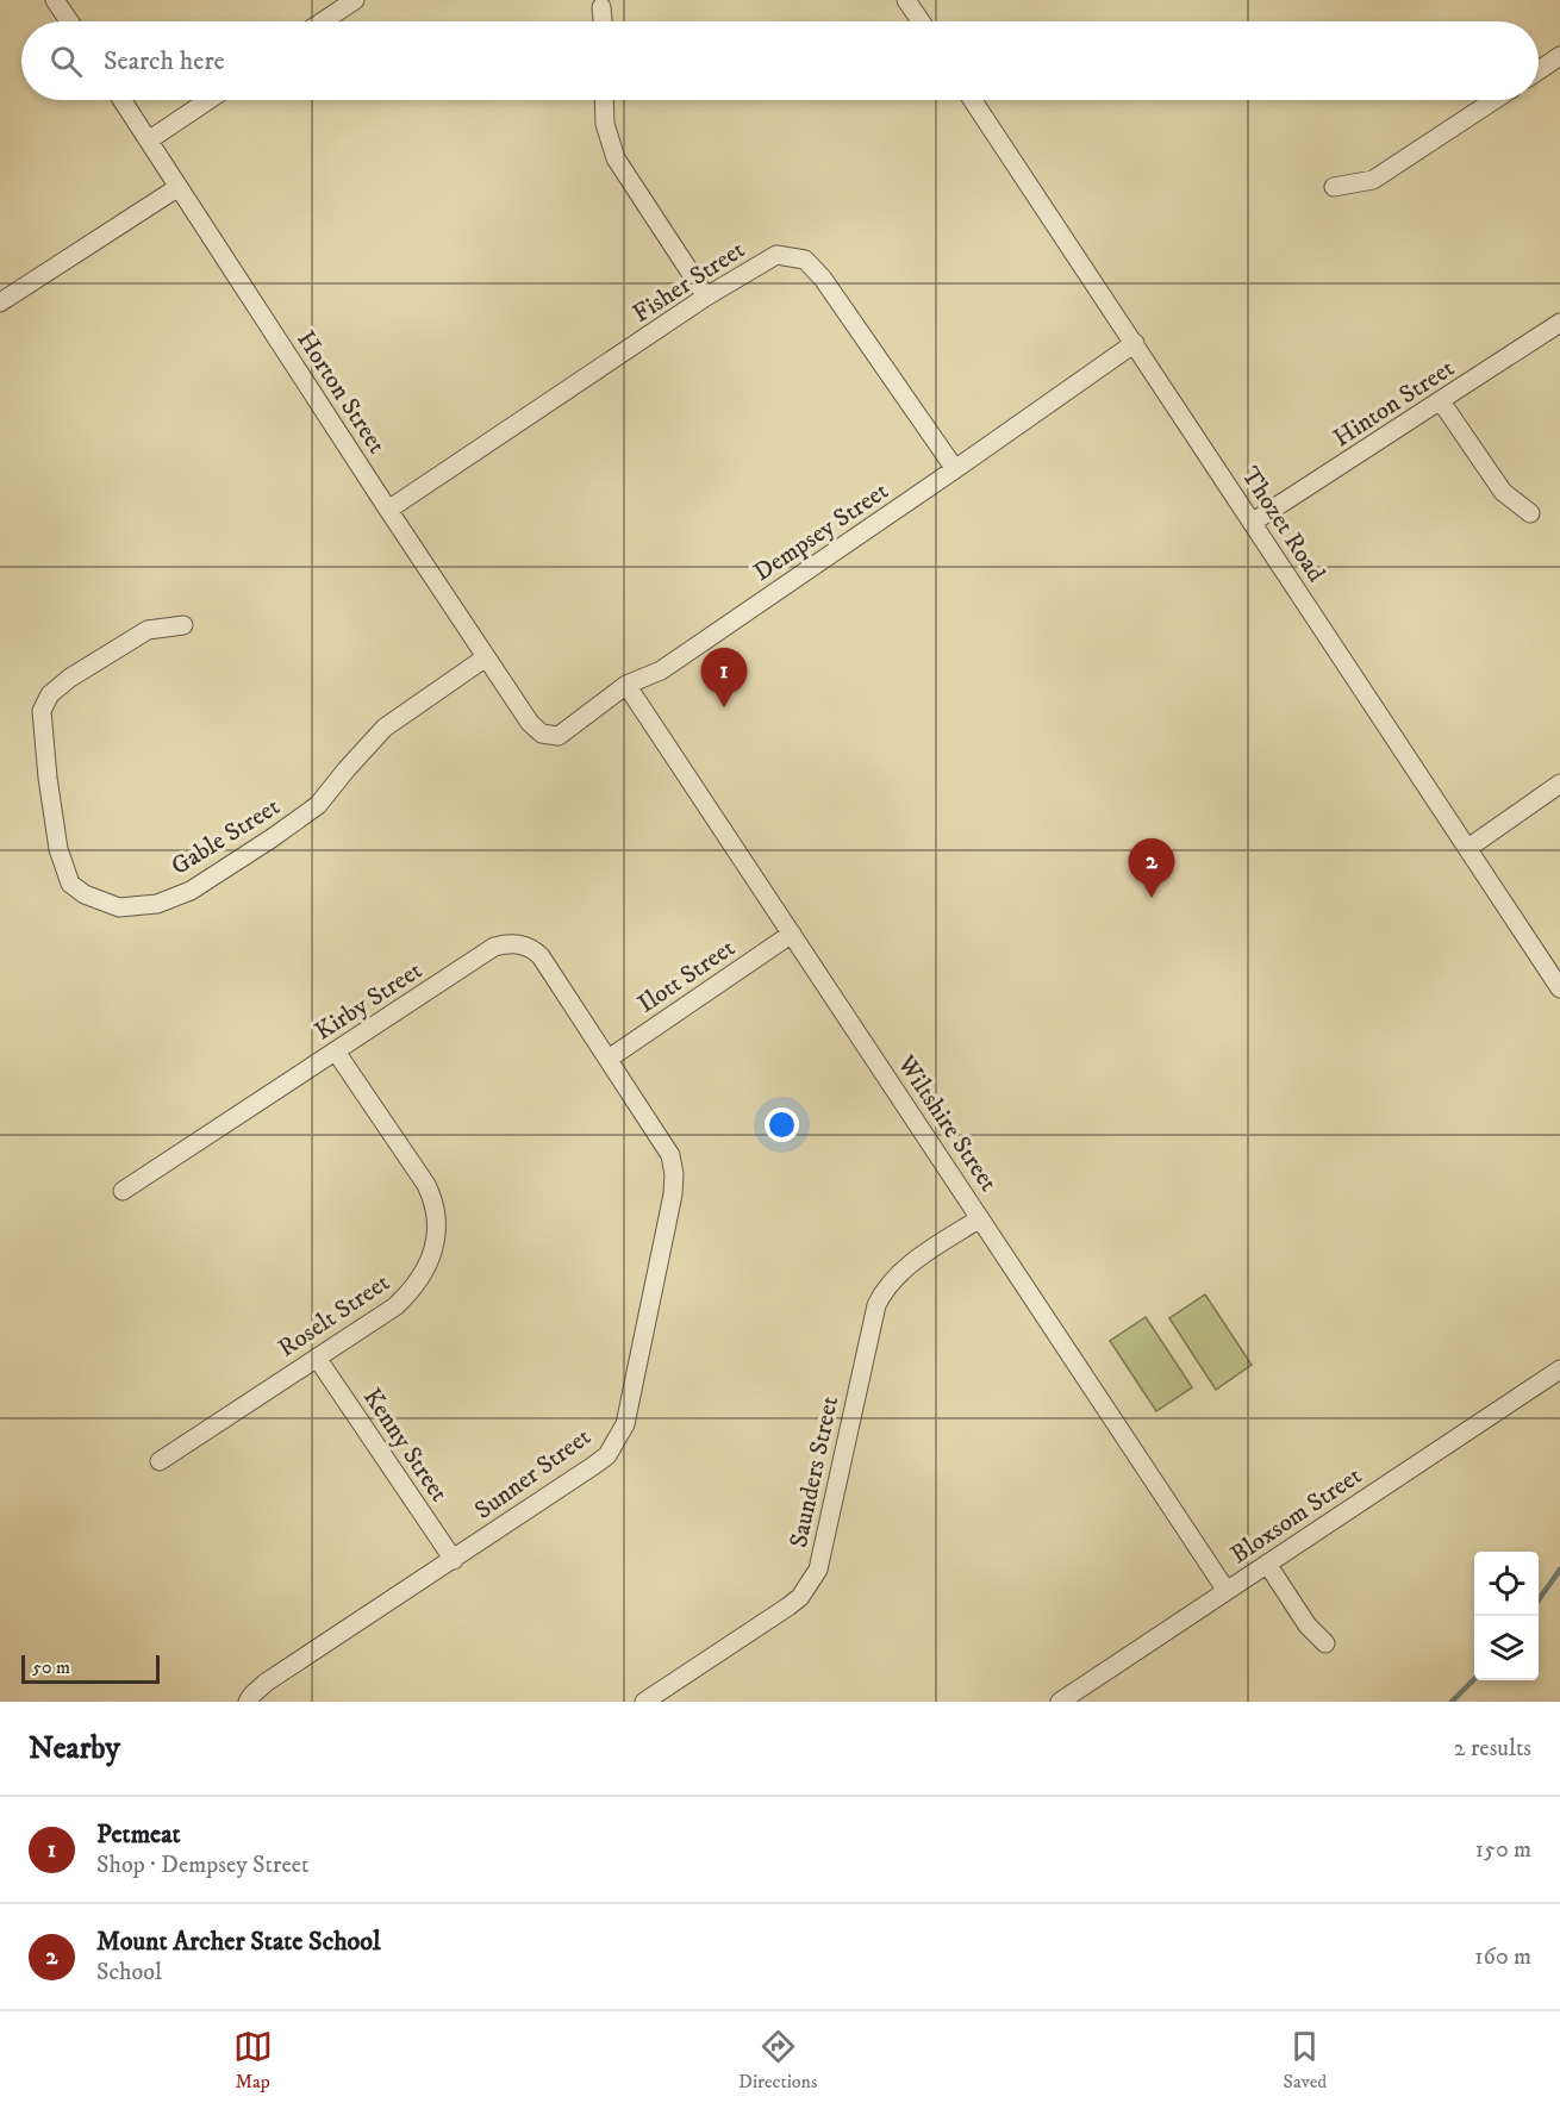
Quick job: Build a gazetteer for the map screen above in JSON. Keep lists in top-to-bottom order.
{
  "streets": {
    "street": [
      "Fisher Street",
      "Horton Street",
      "Hinton Street",
      "Thozet Road",
      "Dempsey Street",
      "Gable Street",
      "Ilott Street",
      "Kirby Street",
      "Wiltshire Street",
      "Roselt Street",
      "Kenny Street",
      "Saunders Street",
      "Sunner Street",
      "Bloxsom Street"
    ]
  },
  "crossings": [
    ["Fisher Street", "Horton Street"],
    ["Fisher Street", "Dempsey Street"],
    ["Horton Street", "Dempsey Street"],
    ["Horton Street", "Gable Street"],
    ["Hinton Street", "Thozet Road"],
    ["Thozet Road", "Dempsey Street"],
    ["Dempsey Street", "Wiltshire Street"],
    ["Ilott Street", "Kirby Street"],
    ["Ilott Street", "Wiltshire Street"],
    ["Ilott Street", "Sunner Street"],
    ["Kirby Street", "Roselt Street"],
    ["Kirby Street", "Sunner Street"],
    ["Wiltshire Street", "Saunders Street"],
    ["Wiltshire Street", "Bloxsom Street"],
    ["Roselt Street", "Kenny Street"],
    ["Kenny Street", "Sunner Street"]
  ],
  "scale_bar": "50 m",
  "page": {
    "search": "Search here",
    "pins": ["1", "2"],
    "scale": "50 m",
    "heading": ["Nearby", "2 results"],
    "list": [
      {
        "mark": "1",
        "name": "Petmeat",
        "note": "Shop · Dempsey Street",
        "value": "150 m"
      },
      {
        "mark": "2",
        "name": "Mount Archer State School",
        "note": "School",
        "value": "160 m"
      }
    ],
    "nav": ["Map", "Directions", "Saved"]
  }
}
